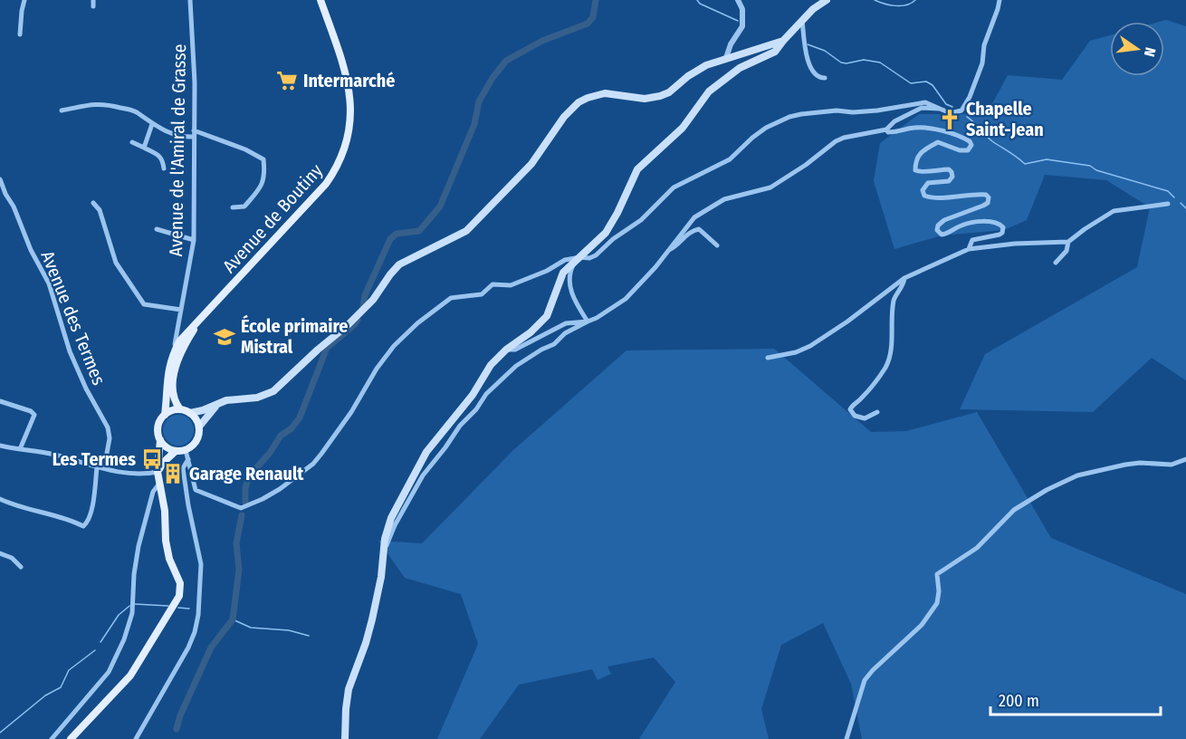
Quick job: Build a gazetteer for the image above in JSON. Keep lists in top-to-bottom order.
{
  "streets": {
    "main road": ["Avenue de Boutiny"],
    "street": ["Avenue de l'Amiral de Grasse", "Avenue des Termes"]
  },
  "crossings": [
    ["Avenue de l'Amiral de Grasse", "Avenue de Boutiny"]
  ],
  "places": {
    "supermarket": ["Intermarché"],
    "church": ["Chapelle Saint-Jean"],
    "school or university": ["École primaire Mistral"],
    "bus stop": ["Les Termes"],
    "building": ["Garage Renault"]
  },
  "scale_bar": "200 m",
  "north": "right"
}
